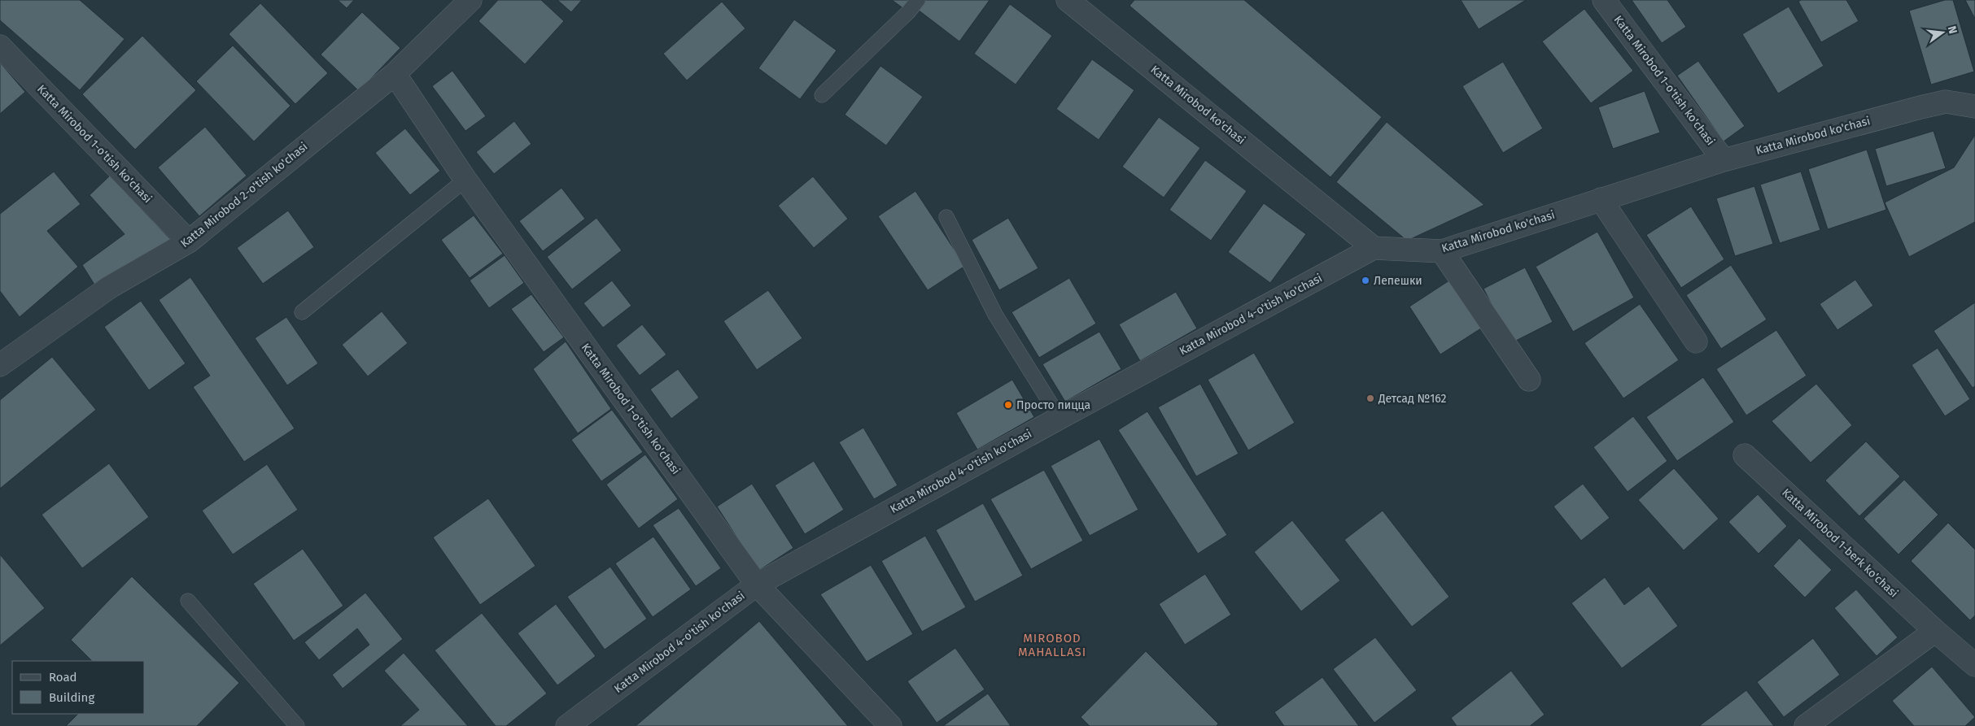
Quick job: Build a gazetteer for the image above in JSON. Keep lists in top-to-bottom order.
{
  "streets": {
    "street": [
      "Katta Mirobod 1-o'tish ko'chasi",
      "Katta Mirobod ko'chasi",
      "Katta Mirobod 2-o'tish ko'chasi",
      "Katta Mirobod 4-o'tish ko'chasi",
      "Katta Mirobod 1-berk ko'chasi"
    ]
  },
  "crossings": [
    ["Katta Mirobod 1-o'tish ko'chasi", "Katta Mirobod ko'chasi"],
    ["Katta Mirobod 1-o'tish ko'chasi", "Katta Mirobod 2-o'tish ko'chasi"],
    ["Katta Mirobod 1-o'tish ko'chasi", "Katta Mirobod 4-o'tish ko'chasi"],
    ["Katta Mirobod ko'chasi", "Katta Mirobod 4-o'tish ko'chasi"]
  ],
  "districts": ["MIROBOD MAHALLASI"],
  "places": ["Лепешки", "Детсад №162", "Просто пицца"],
  "legend": ["Road", "Building"],
  "north": "right"
}
